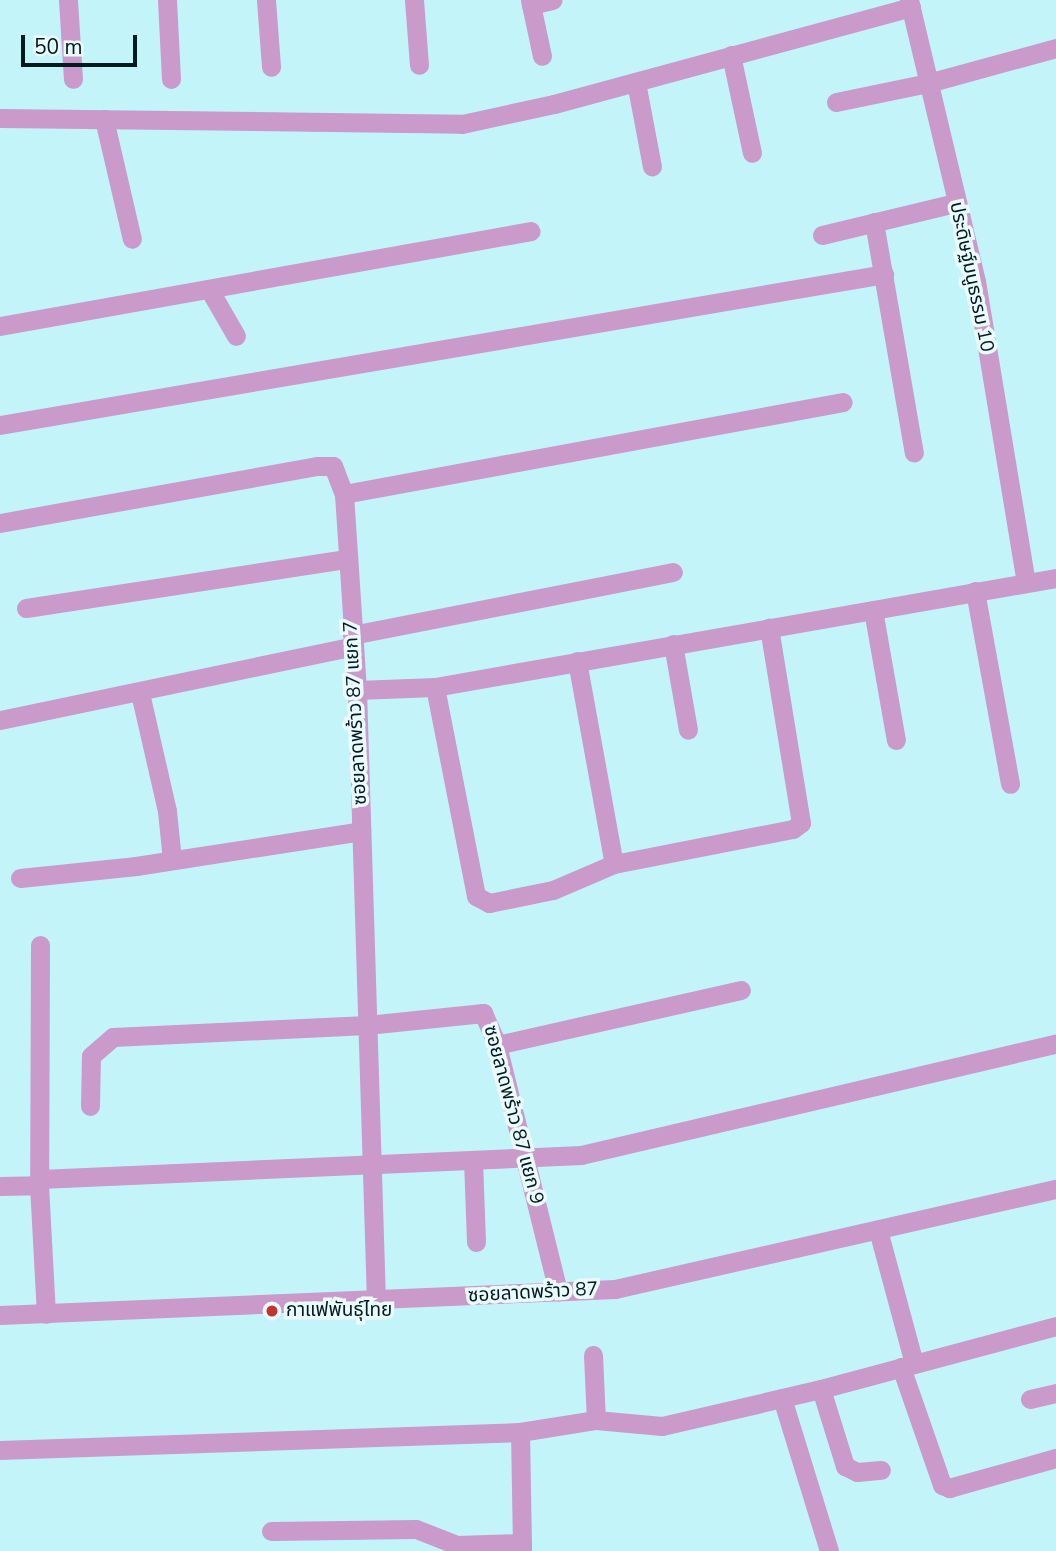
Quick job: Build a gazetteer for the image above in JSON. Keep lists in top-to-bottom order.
{
  "streets": {
    "street": [
      "ประดิษฐ์มนูธรรม 10",
      "ซอยลาดพร้าว 87 แยก 7",
      "ซอยลาดพร้าว 87 แยก 9",
      "ซอยลาดพร้าว 87"
    ]
  },
  "crossings": [
    ["ซอยลาดพร้าว 87 แยก 7", "ซอยลาดพร้าว 87 แยก 9"],
    ["ซอยลาดพร้าว 87 แยก 7", "ซอยลาดพร้าว 87"],
    ["ซอยลาดพร้าว 87 แยก 9", "ซอยลาดพร้าว 87"]
  ],
  "places": ["กาแฟพันธ์ุไทย"],
  "scale_bar": "50 m"
}
